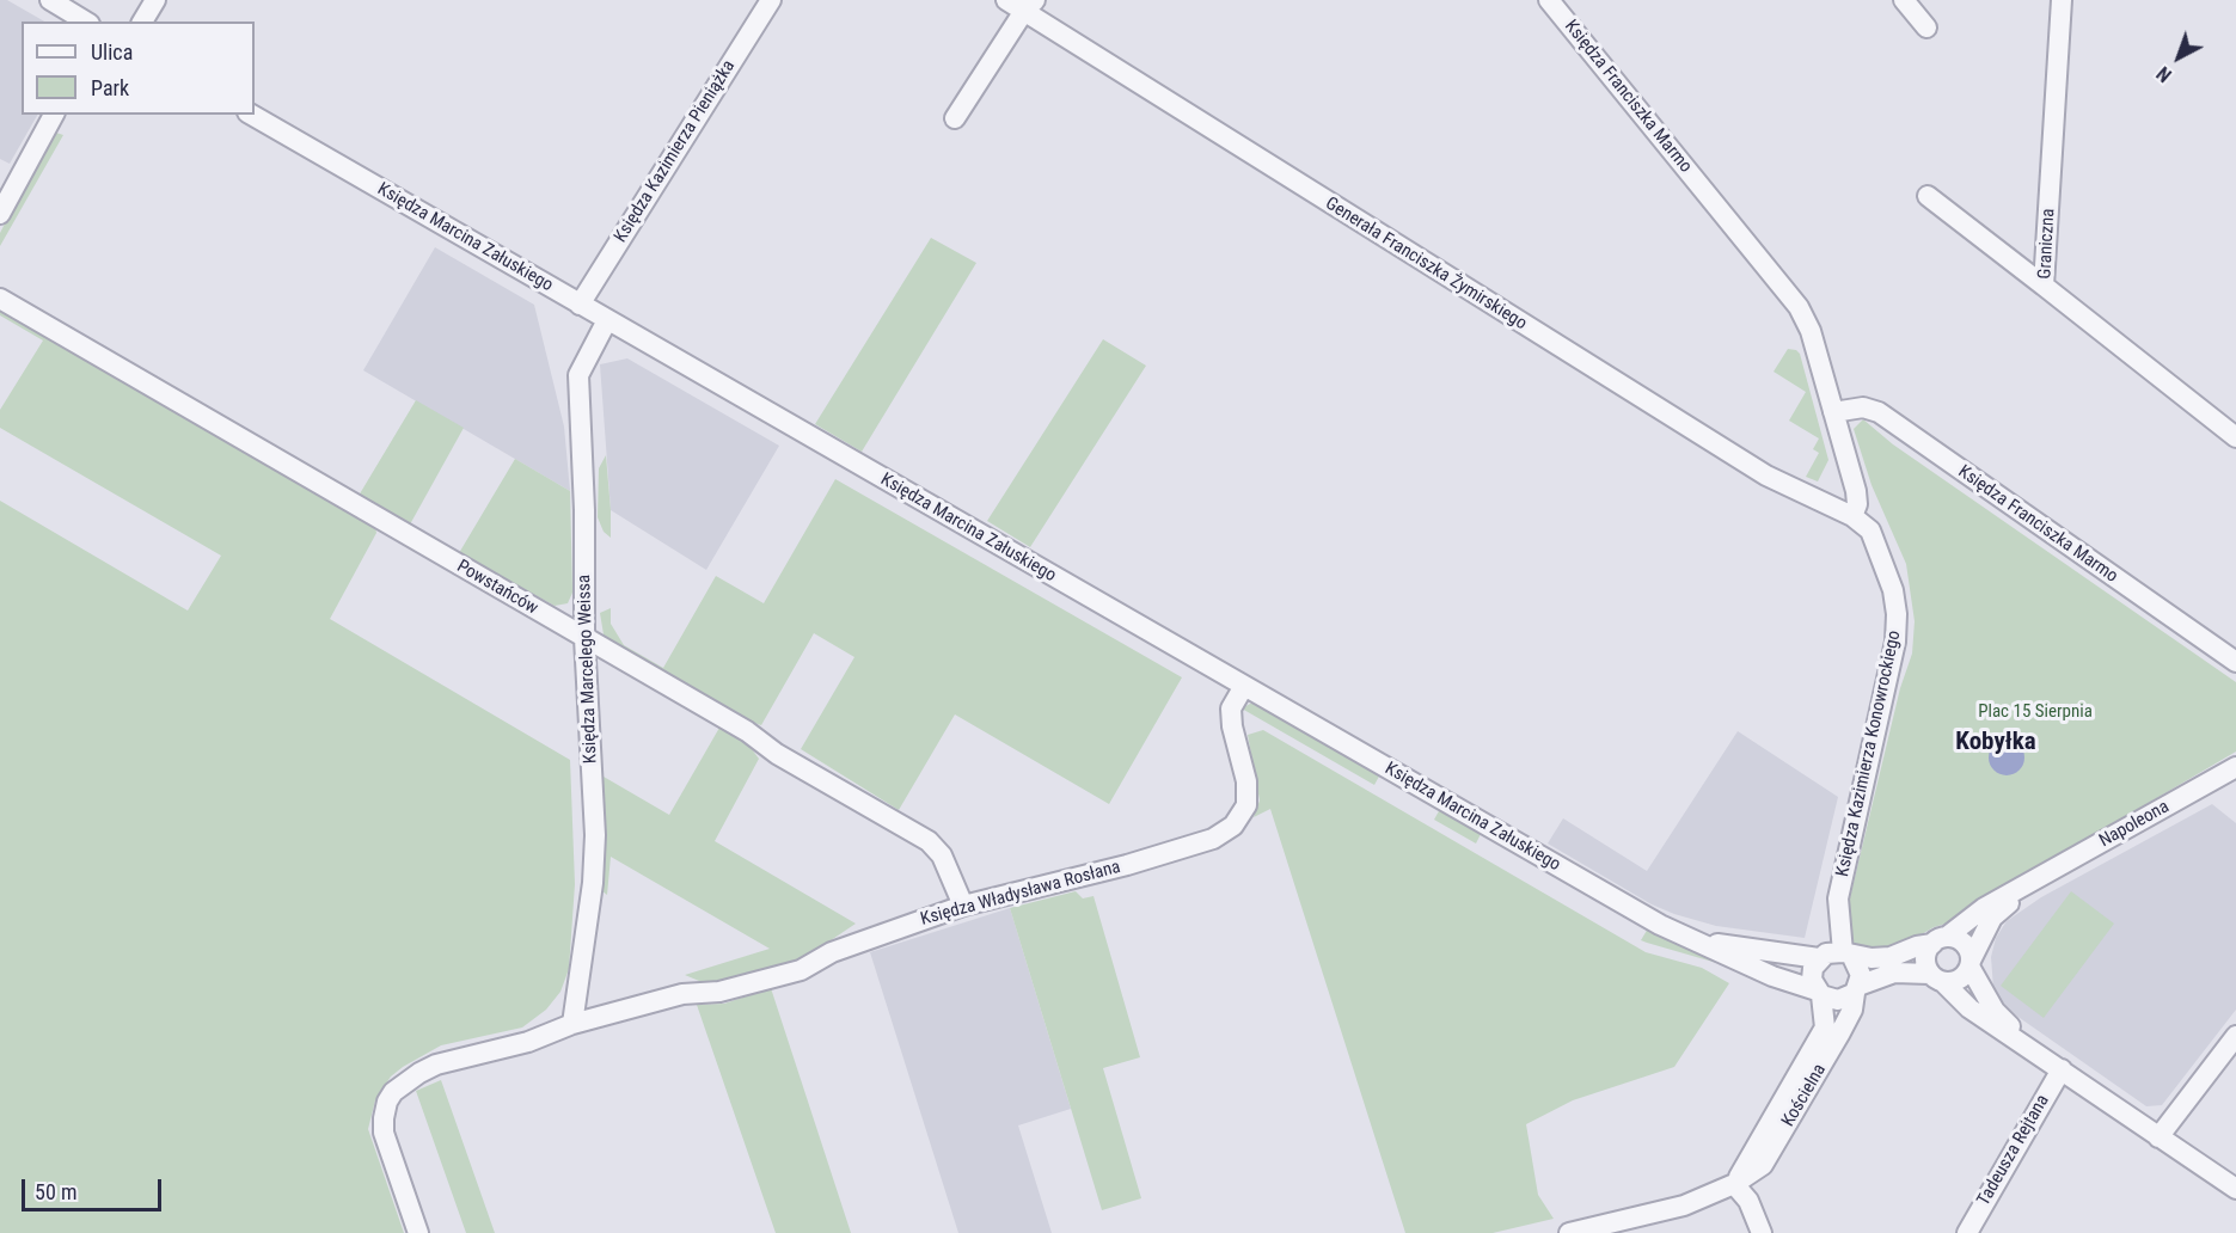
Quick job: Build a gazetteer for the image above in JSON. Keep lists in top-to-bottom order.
{
  "streets": {
    "street": [
      "Księdza Franciszka Marmo",
      "Księdza Kazimierza Pieniążka",
      "Księdza Marcina Załuskiego",
      "Graniczna",
      "Generała Franciszka Żymirskiego",
      "Powstańców",
      "Księdza Marcelego Weissa",
      "Księdza Kazimierza Konowrockiego",
      "Napoleona",
      "Księdza Władysława Rosłana",
      "Kościelna",
      "Tadeusza Rejtana"
    ]
  },
  "crossings": [
    ["Księdza Kazimierza Pieniążka", "Księdza Marcina Załuskiego"],
    ["Księdza Marcina Załuskiego", "Księdza Marcelego Weissa"],
    ["Księdza Marcina Załuskiego", "Księdza Kazimierza Konowrockiego"],
    ["Księdza Marcina Załuskiego", "Napoleona"],
    ["Księdza Marcina Załuskiego", "Księdza Władysława Rosłana"],
    ["Księdza Marcina Załuskiego", "Kościelna"],
    ["Generała Franciszka Żymirskiego", "Księdza Kazimierza Konowrockiego"],
    ["Powstańców", "Księdza Marcelego Weissa"],
    ["Powstańców", "Księdza Władysława Rosłana"],
    ["Księdza Marcelego Weissa", "Księdza Władysława Rosłana"],
    ["Księdza Kazimierza Konowrockiego", "Kościelna"]
  ],
  "districts": ["Kobyłka"],
  "parks": ["Plac 15 Sierpnia"],
  "legend": ["Ulica", "Park"],
  "scale_bar": "50 m",
  "north": "bottom left"
}
